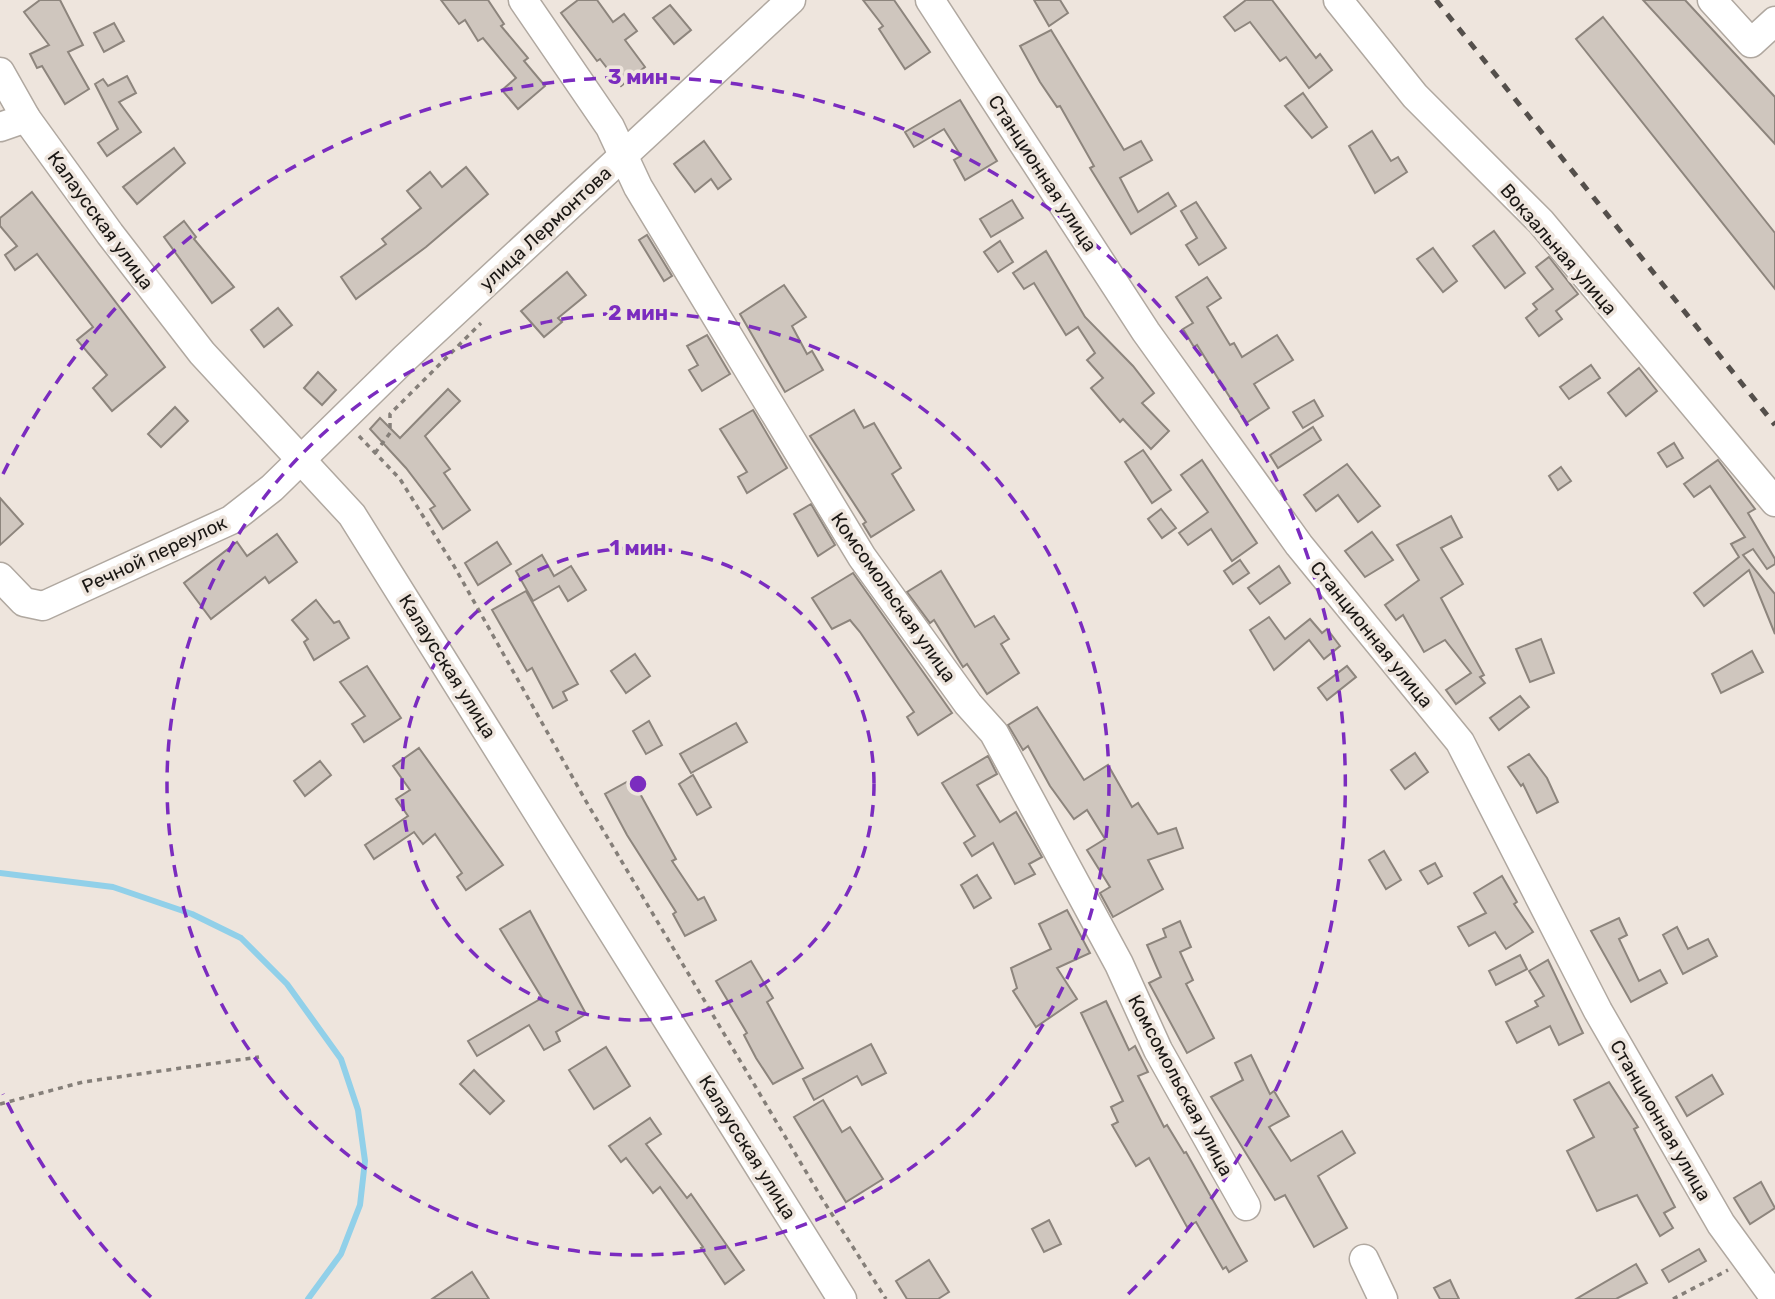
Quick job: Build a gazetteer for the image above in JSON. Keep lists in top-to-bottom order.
{
  "streets": {
    "street": [
      "Станционная улица",
      "Калаусская улица",
      "улица Лермонтова",
      "Вокзальная улица",
      "Речной переулок",
      "Комсомольская улица"
    ]
  },
  "crossings": [
    ["Калаусская улица", "улица Лермонтова"],
    ["Калаусская улица", "Речной переулок"],
    ["улица Лермонтова", "Речной переулок"],
    ["улица Лермонтова", "Комсомольская улица"]
  ],
  "rings": ["3 мин", "2 мин", "1 мин"]
}
